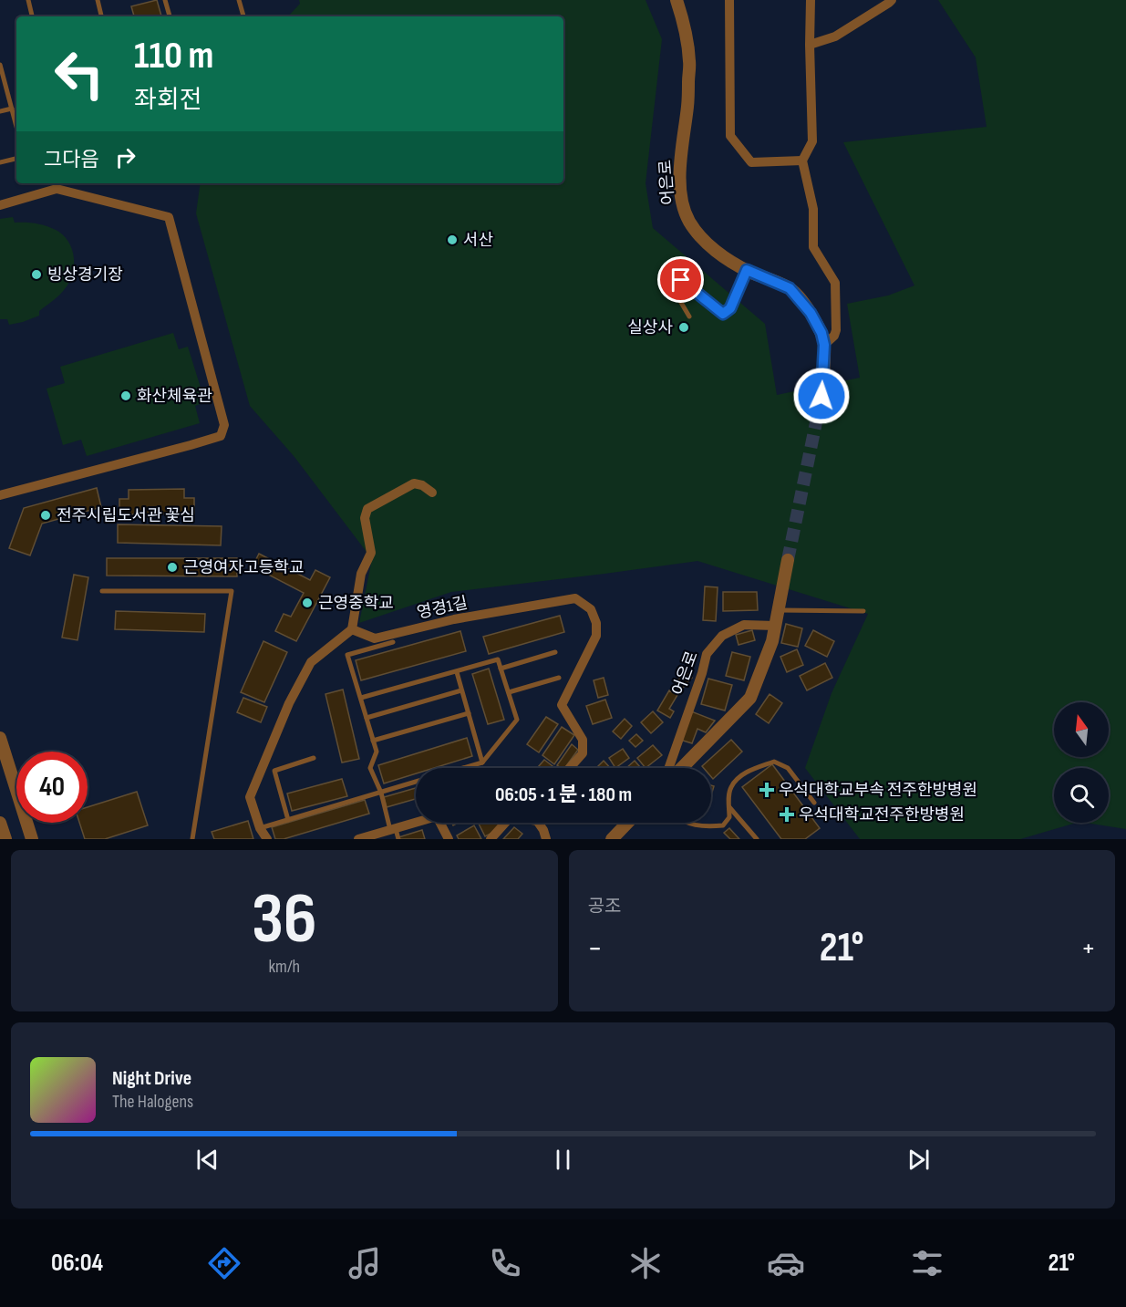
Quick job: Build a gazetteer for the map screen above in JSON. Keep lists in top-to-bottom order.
{
  "streets": {
    "street": ["어은로", "영경1길"]
  },
  "places": {
    "other": [
      "서산",
      "빙상경기장",
      "실상사",
      "화산체육관",
      "전주시립도서관 꽃심",
      "근영여자고등학교",
      "근영중학교"
    ],
    "health": ["우석대학교부속 전주한방병원", "우석대학교전주한방병원"]
  },
  "north": "top",
  "page": {
    "turn": ["110 m", "좌회전"],
    "then": "그다음",
    "limit": "40",
    "trip": "06:05 · 1 분 · 180 m",
    "tile": [
      ["36", "km/h"],
      "공조"
    ],
    "heat": ["−", "21°", "+"],
    "song": ["Night Drive", "The Halogens"],
    "tabs": ["06:04", "21°"]
  }
}
